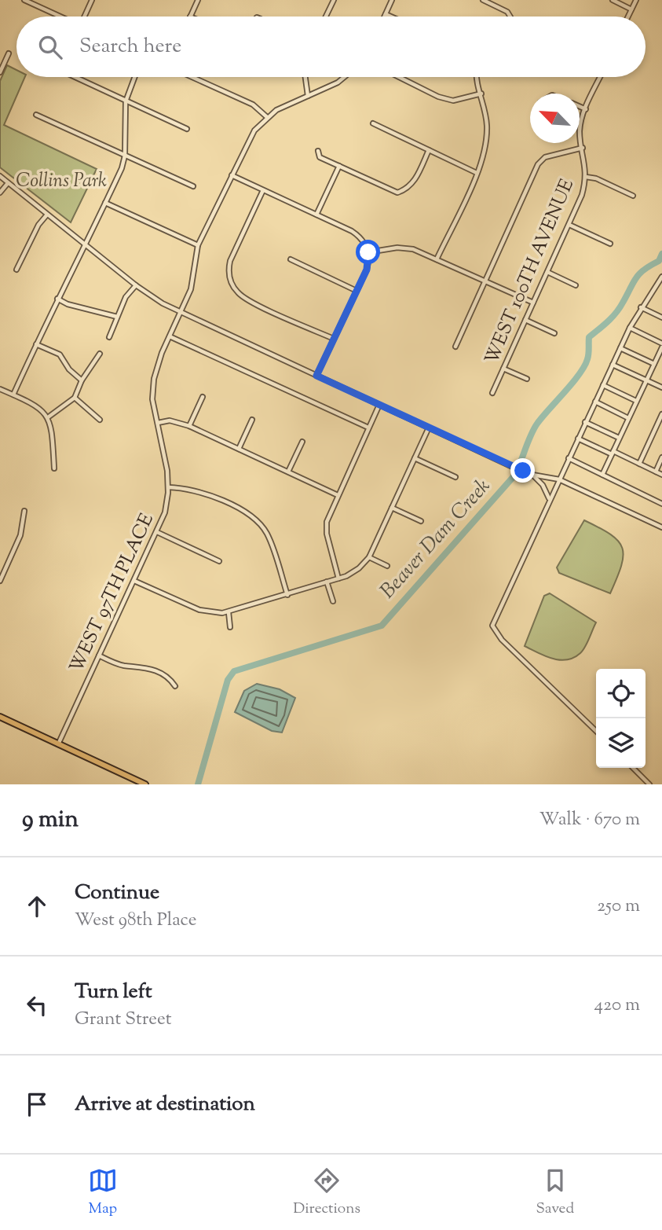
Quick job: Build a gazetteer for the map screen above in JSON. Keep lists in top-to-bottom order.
{
  "streets": {
    "street": ["WEST 100TH AVENUE", "WEST 97TH PLACE"]
  },
  "water": ["Beaver Dam Creek"],
  "parks": ["Collins Park"],
  "north": "top left",
  "page": {
    "search": "Search here",
    "heading": ["9 min", "Walk · 670 m"],
    "list": [
      ["Continue", "West 98th Place", "250 m"],
      ["Turn left", "Grant Street", "420 m"],
      "Arrive at destination"
    ],
    "nav": ["Map", "Directions", "Saved"]
  }
}
